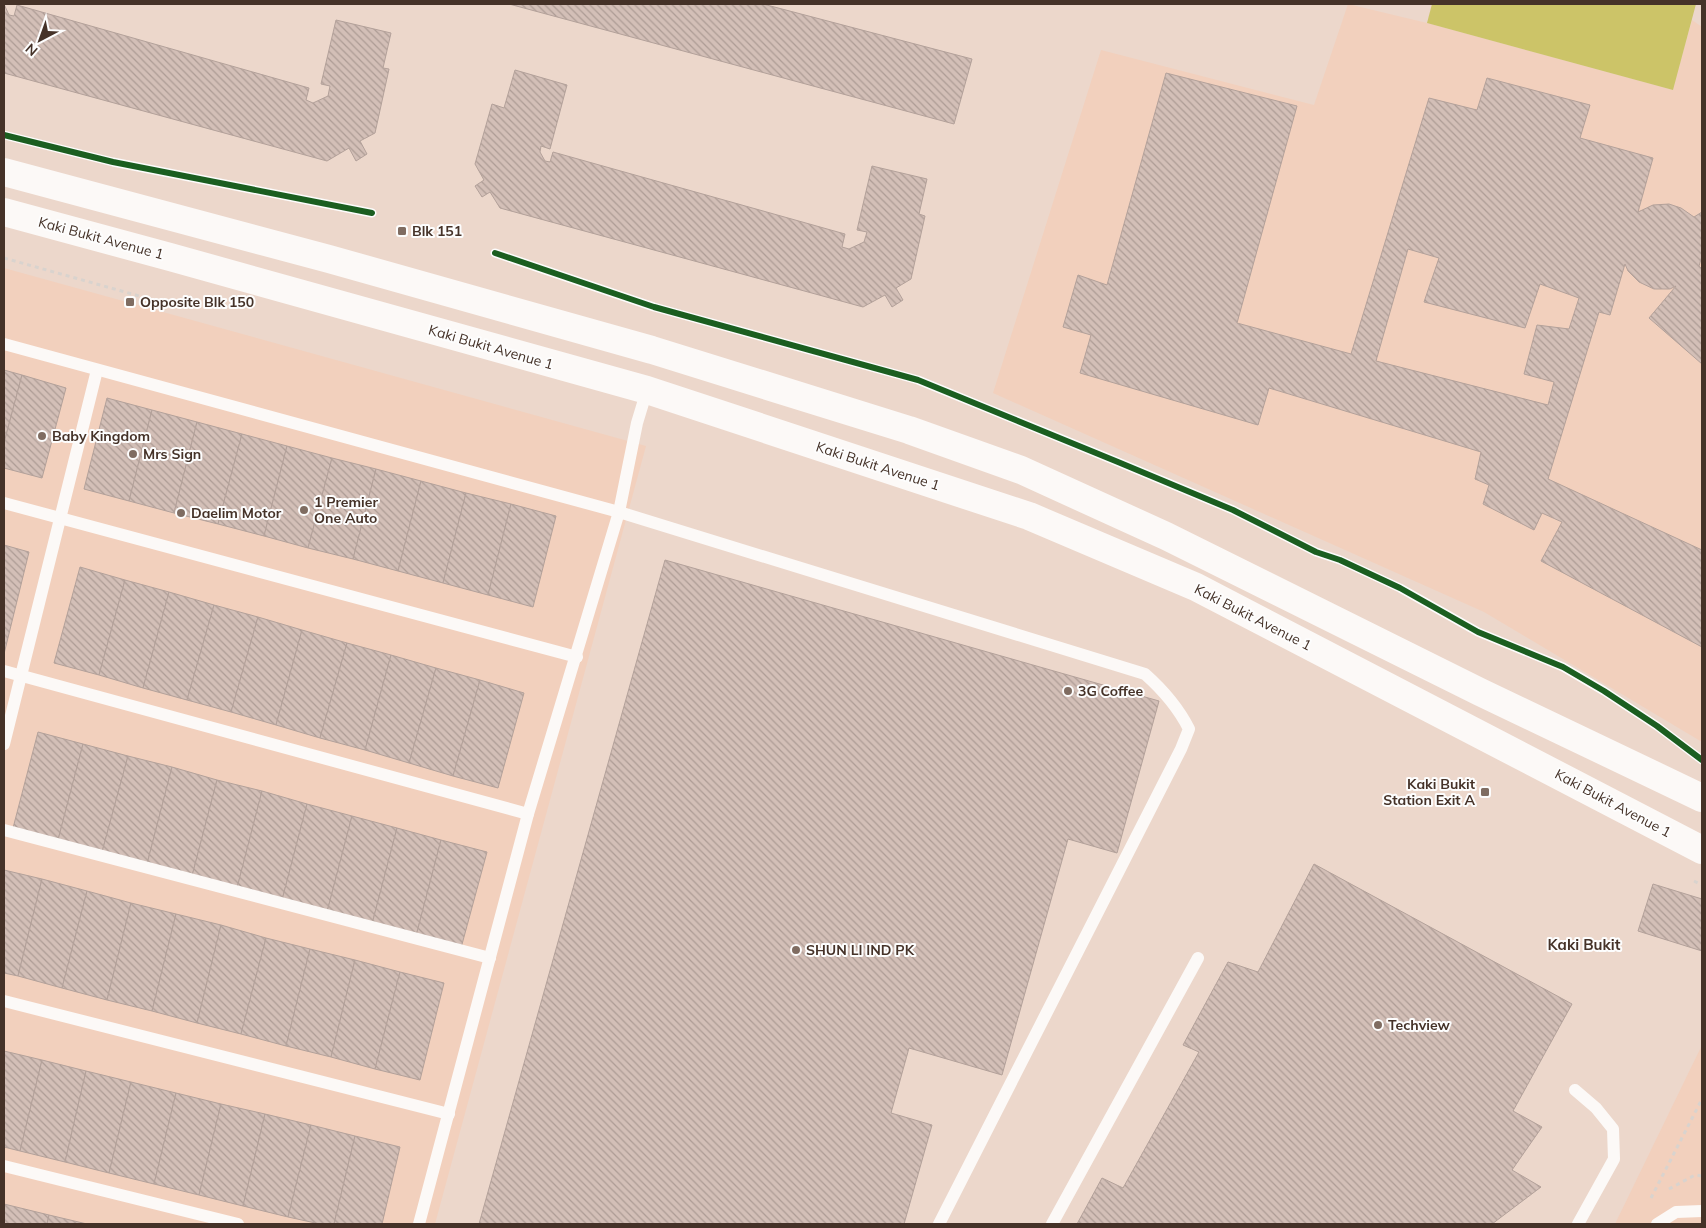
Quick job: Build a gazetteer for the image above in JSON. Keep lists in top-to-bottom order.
{
  "streets": {
    "main road": ["Kaki Bukit Avenue 1"]
  },
  "districts": ["Kaki Bukit"],
  "places": {
    "transit": ["Blk 151", "Opposite Blk 150", "Kaki Bukit Station Exit A"],
    "other": [
      "Baby Kingdom",
      "Mrs Sign",
      "1 Premier One Auto",
      "Daelim Motor",
      "3G Coffee",
      "SHUN LI IND PK",
      "Techview"
    ]
  },
  "north": "bottom left"
}
